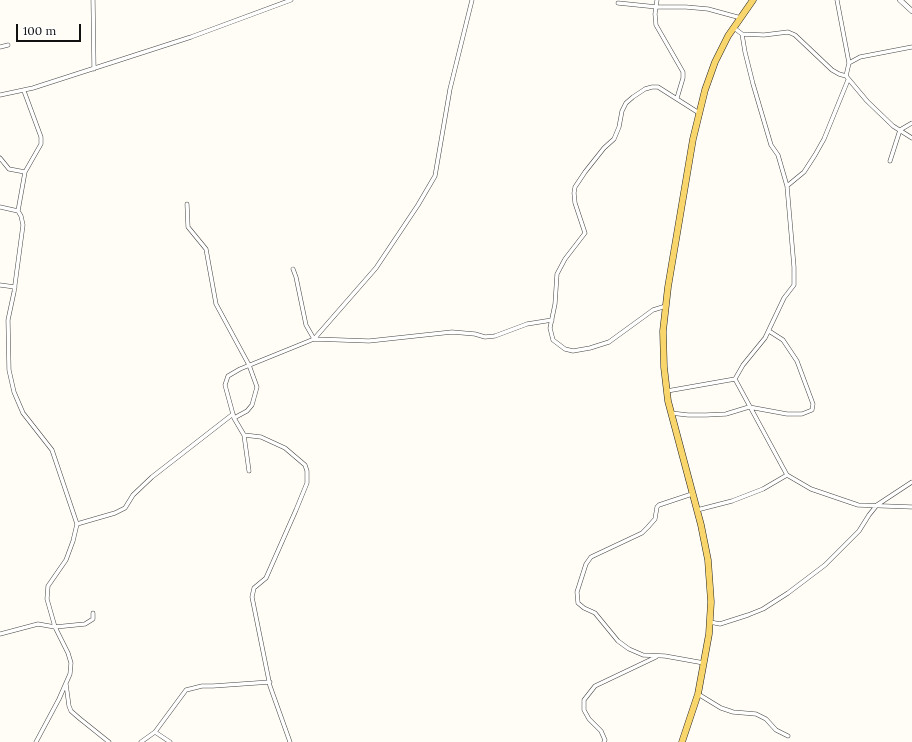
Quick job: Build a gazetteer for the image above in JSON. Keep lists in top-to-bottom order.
{
  "scale_bar": "100 m"
}
